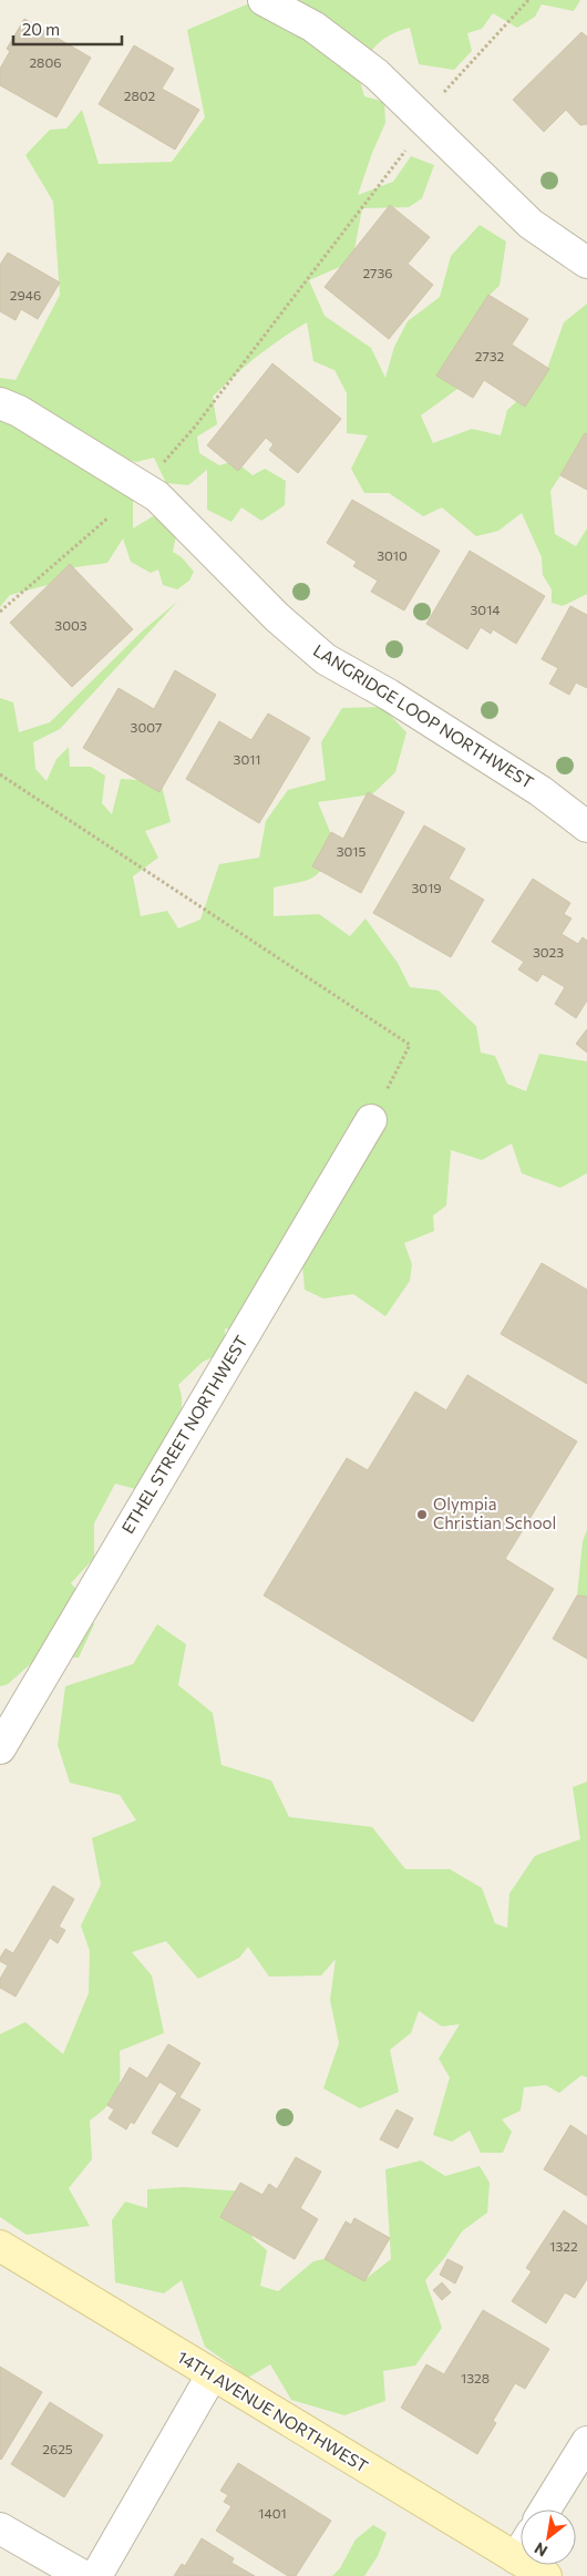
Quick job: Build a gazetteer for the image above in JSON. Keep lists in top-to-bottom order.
{
  "streets": {
    "street": ["LANGRIDGE LOOP NORTHWEST", "ETHEL STREET NORTHWEST", "14TH AVENUE NORTHWEST"]
  },
  "places": ["Olympia Christian School"],
  "house_numbers": [
    "2806",
    "2802",
    "2736",
    "2946",
    "2732",
    "3010",
    "3014",
    "3003",
    "3007",
    "3011",
    "3015",
    "3019",
    "3023",
    "1322",
    "1328",
    "2625",
    "1401"
  ],
  "scale_bar": "20 m",
  "north": "bottom left"
}
